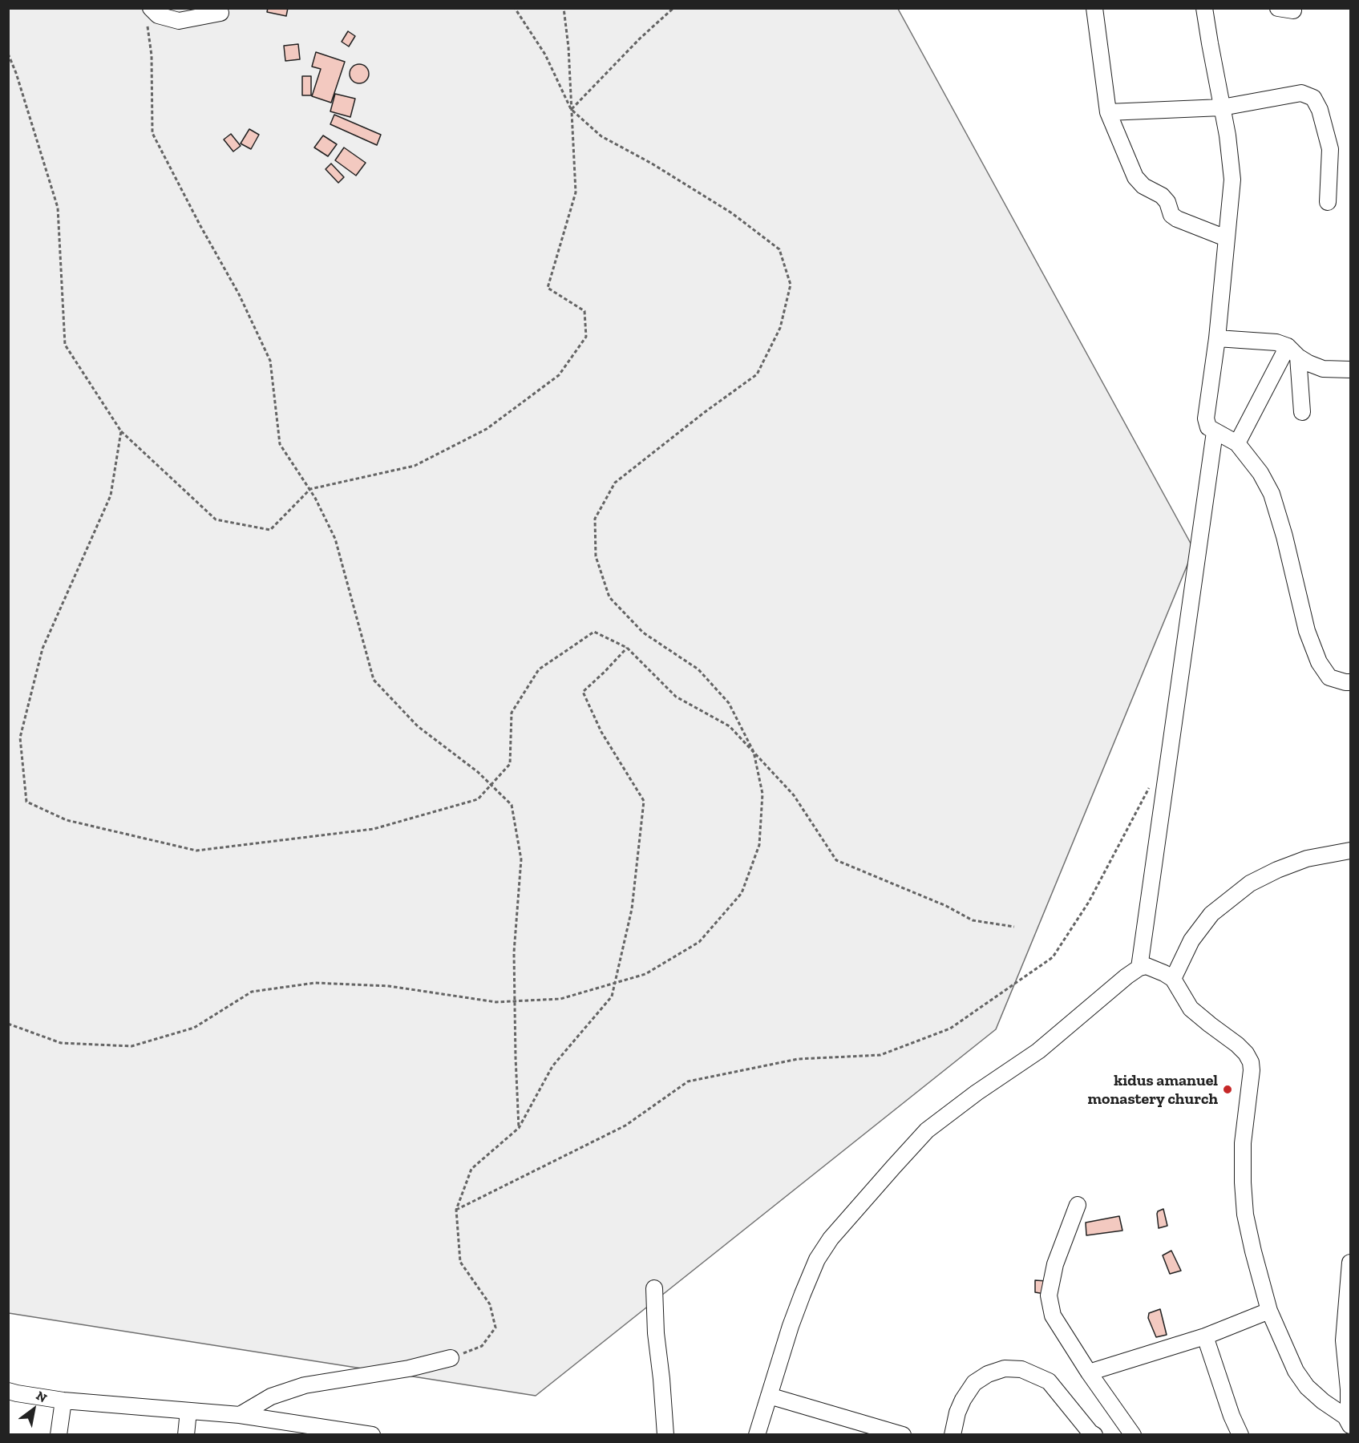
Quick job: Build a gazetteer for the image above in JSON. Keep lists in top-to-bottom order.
{
  "places": ["kidus amanuel monastery church"],
  "north": "top right"
}
